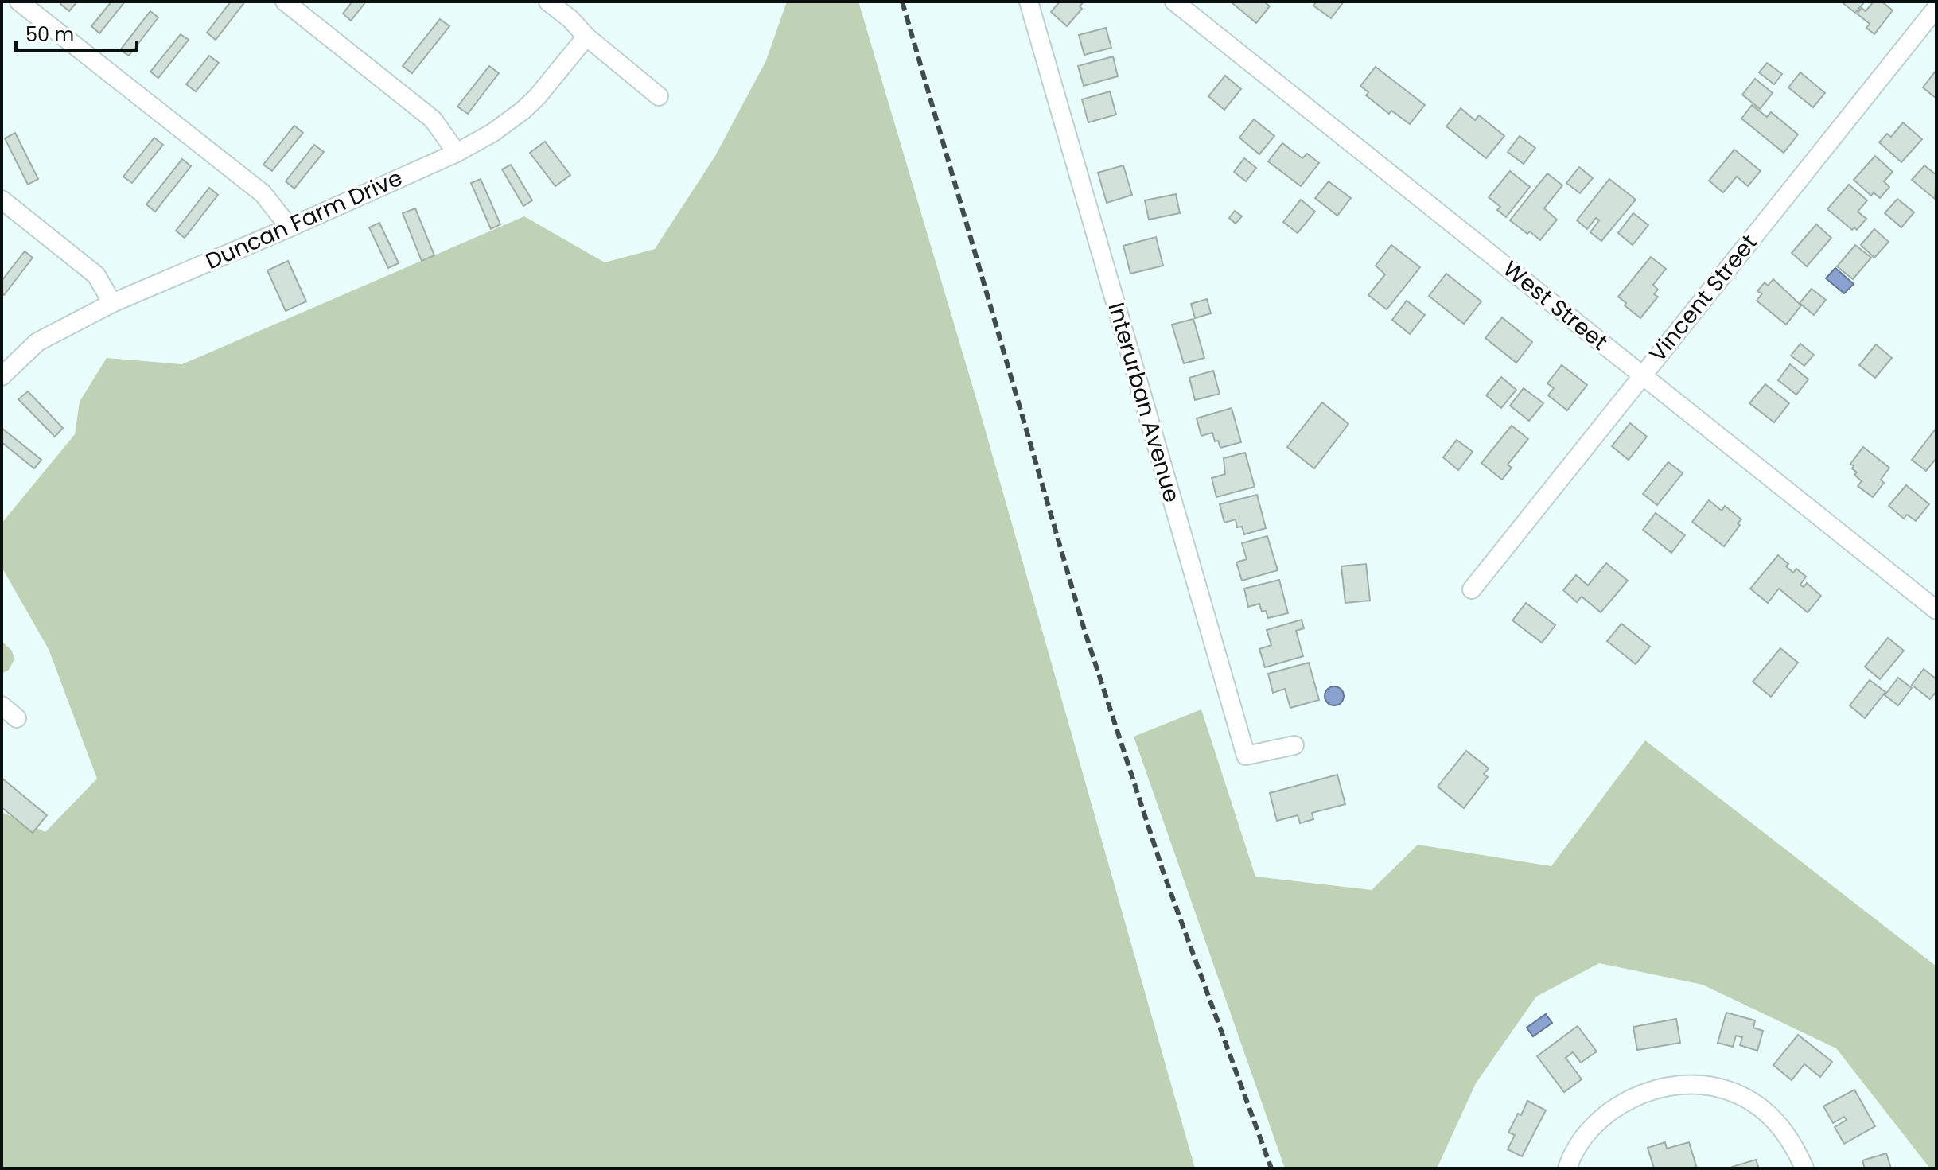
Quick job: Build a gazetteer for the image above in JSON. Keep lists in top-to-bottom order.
{
  "streets": {
    "street": [
      "Duncan Farm Drive",
      "Vincent Street",
      "West Street",
      "Interurban Avenue"
    ]
  },
  "crossings": [
    ["Vincent Street", "West Street"]
  ],
  "scale_bar": "50 m"
}
